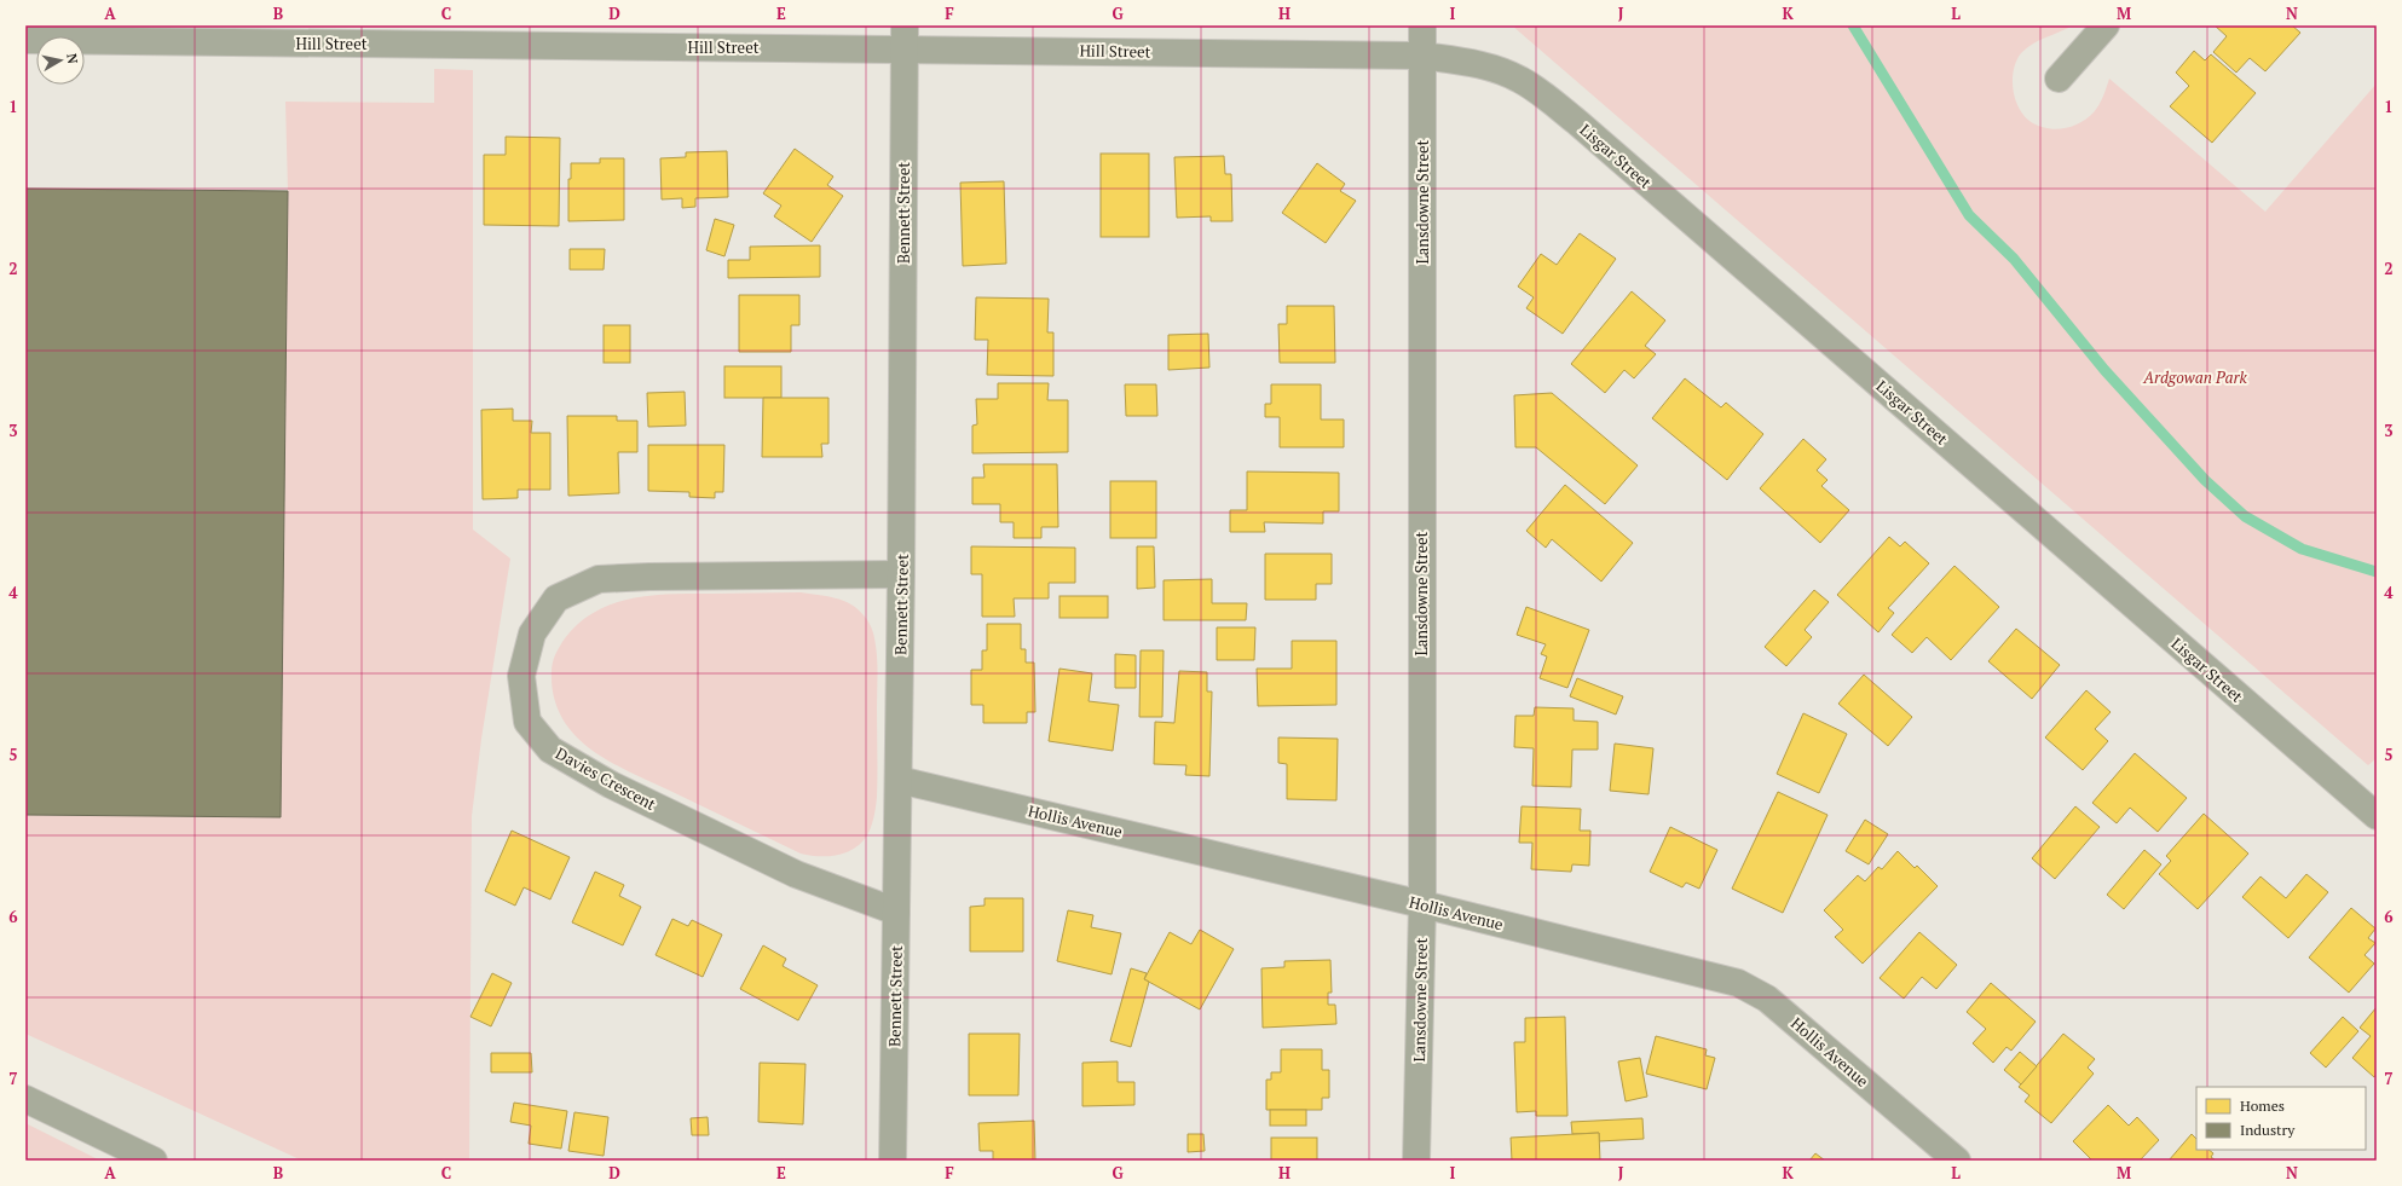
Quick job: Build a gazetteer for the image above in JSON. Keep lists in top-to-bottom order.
{
  "streets": {
    "street": [
      "Hill Street",
      "Lisgar Street",
      "Lansdowne Street",
      "Bennett Street",
      "Davies Crescent",
      "Hollis Avenue"
    ]
  },
  "crossings": [
    ["Hill Street", "Lisgar Street"],
    ["Hill Street", "Lansdowne Street"],
    ["Hill Street", "Bennett Street"],
    ["Lisgar Street", "Lansdowne Street"],
    ["Lansdowne Street", "Hollis Avenue"],
    ["Bennett Street", "Davies Crescent"],
    ["Bennett Street", "Hollis Avenue"]
  ],
  "parks": ["Ardgowan Park"],
  "legend": ["Homes", "Industry"],
  "north": "right",
  "grid": {
    "columns": [
      "A",
      "B",
      "C",
      "D",
      "E",
      "F",
      "G",
      "H",
      "I",
      "J",
      "K",
      "L",
      "M",
      "N"
    ],
    "rows": [
      "1",
      "2",
      "3",
      "4",
      "5",
      "6",
      "7"
    ]
  }
}
